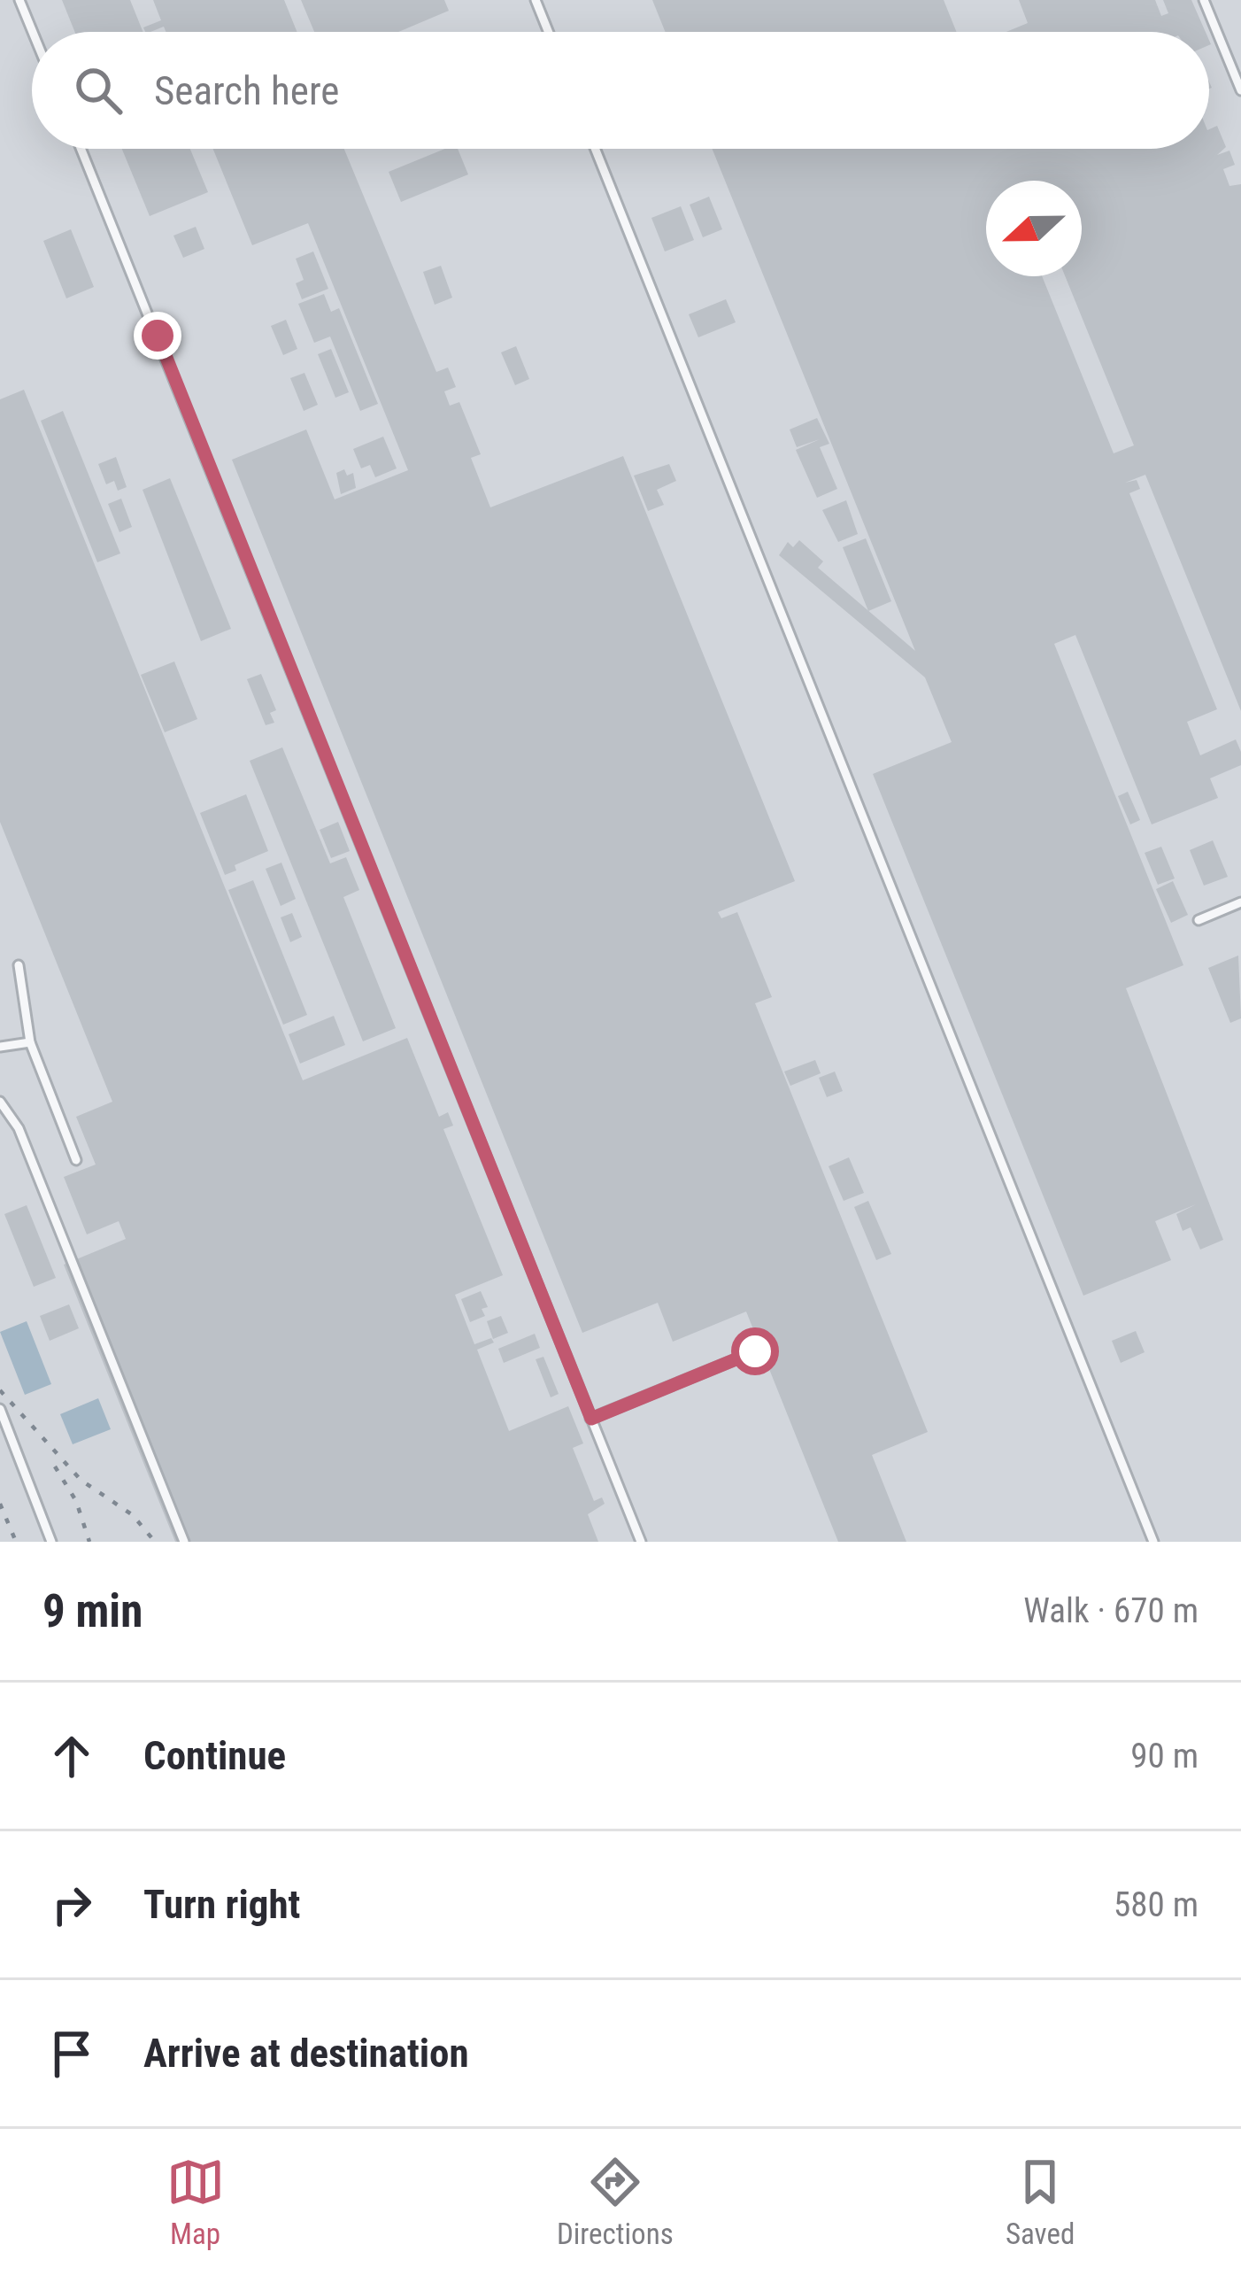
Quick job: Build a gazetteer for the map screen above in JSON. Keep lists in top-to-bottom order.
{
  "north": "left",
  "page": {
    "search": "Search here",
    "heading": ["9 min", "Walk · 670 m"],
    "list": [
      ["Continue", "90 m"],
      ["Turn right", "580 m"],
      "Arrive at destination"
    ],
    "nav": ["Map", "Directions", "Saved"]
  }
}
